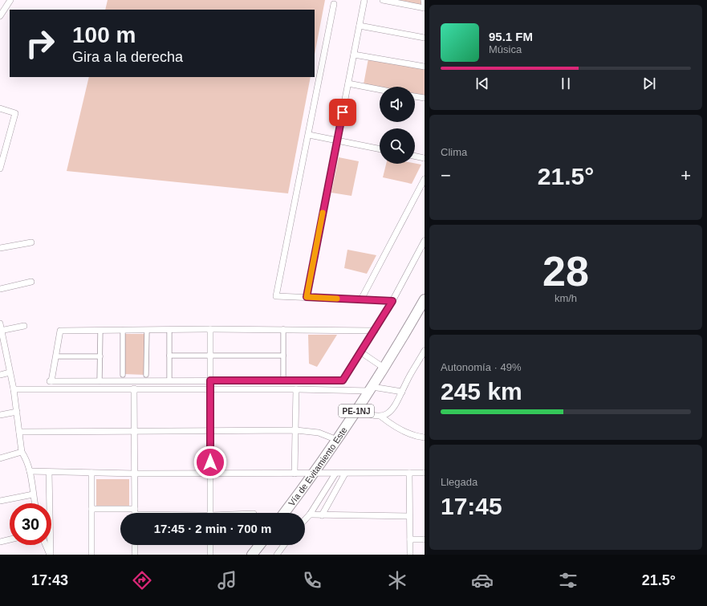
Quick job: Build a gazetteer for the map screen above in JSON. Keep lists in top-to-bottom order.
{
  "streets": {
    "highway": ["PE-1NJ", "Vía de Evitamiento Este"]
  },
  "page": {
    "turn": ["100 m", "Gira a la derecha"],
    "song": ["95.1 FM", "Música"],
    "tile": [
      "Clima",
      ["28", "km/h"],
      ["Autonomía · 49%", "245 km"],
      ["Llegada", "17:45"]
    ],
    "heat": ["−", "21.5°", "+"],
    "limit": "30",
    "trip": "17:45 · 2 min · 700 m",
    "tabs": ["17:43", "21.5°"]
  }
}
